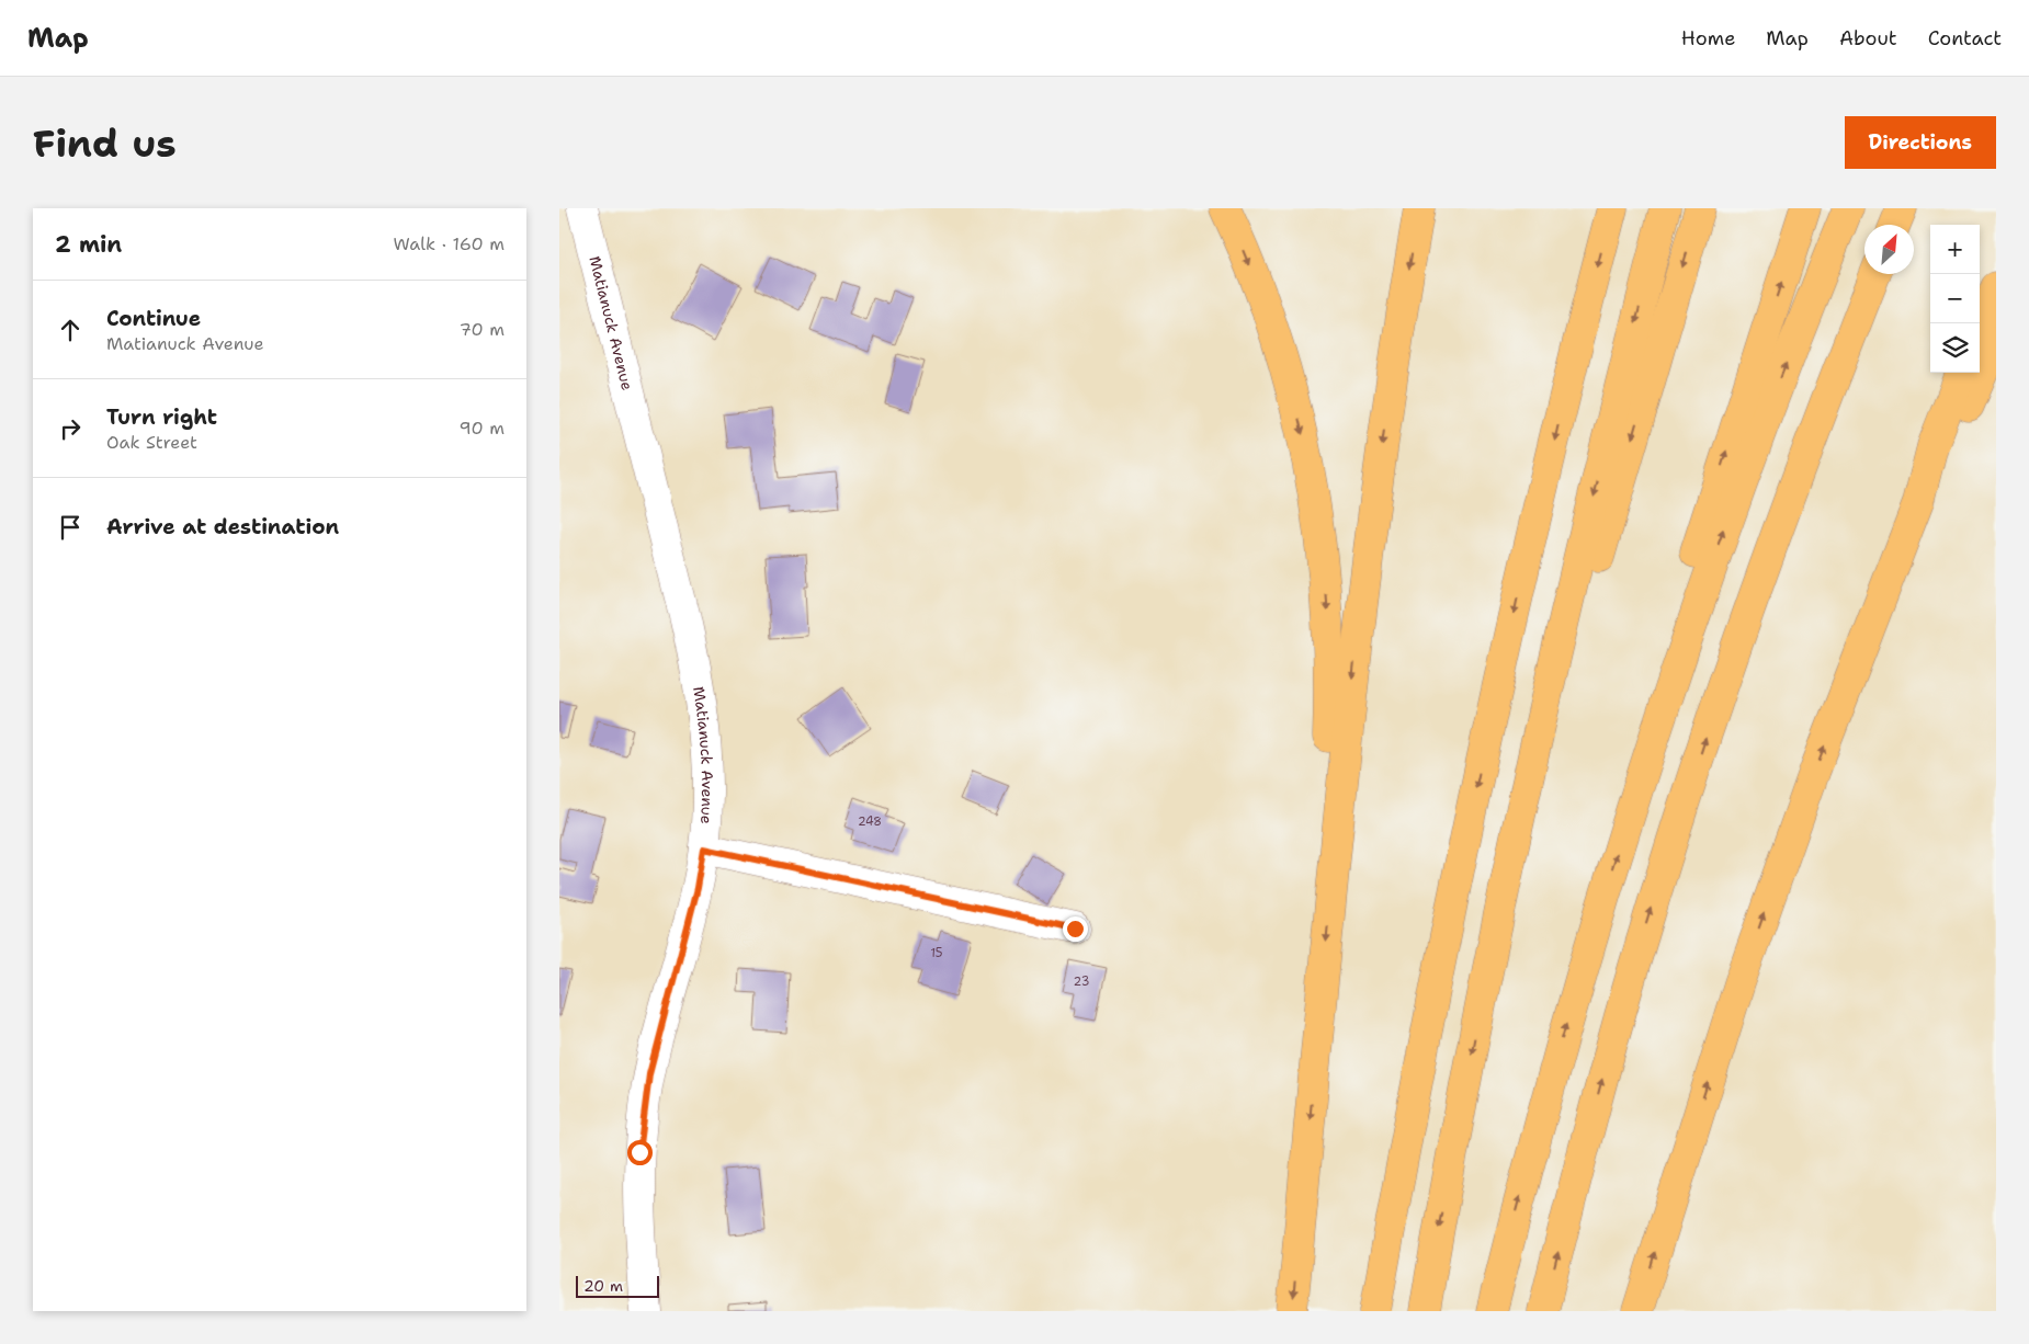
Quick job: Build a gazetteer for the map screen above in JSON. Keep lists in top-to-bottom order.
{
  "streets": {
    "street": ["Matianuck Avenue"]
  },
  "house_numbers": ["248", "15", "23"],
  "scale_bar": "20 m",
  "north": "top right",
  "page": {
    "header": "Map",
    "nav": [
      "Home",
      "Map",
      "About",
      "Contact"
    ],
    "buttons": "Directions",
    "title": "Find us",
    "heading": ["2 min", "Walk · 160 m"],
    "map_buttons": ["+", "−"],
    "list": [
      ["Continue", "Matianuck Avenue", "70 m"],
      ["Turn right", "Oak Street", "90 m"],
      "Arrive at destination"
    ],
    "scale": "20 m"
  }
}
